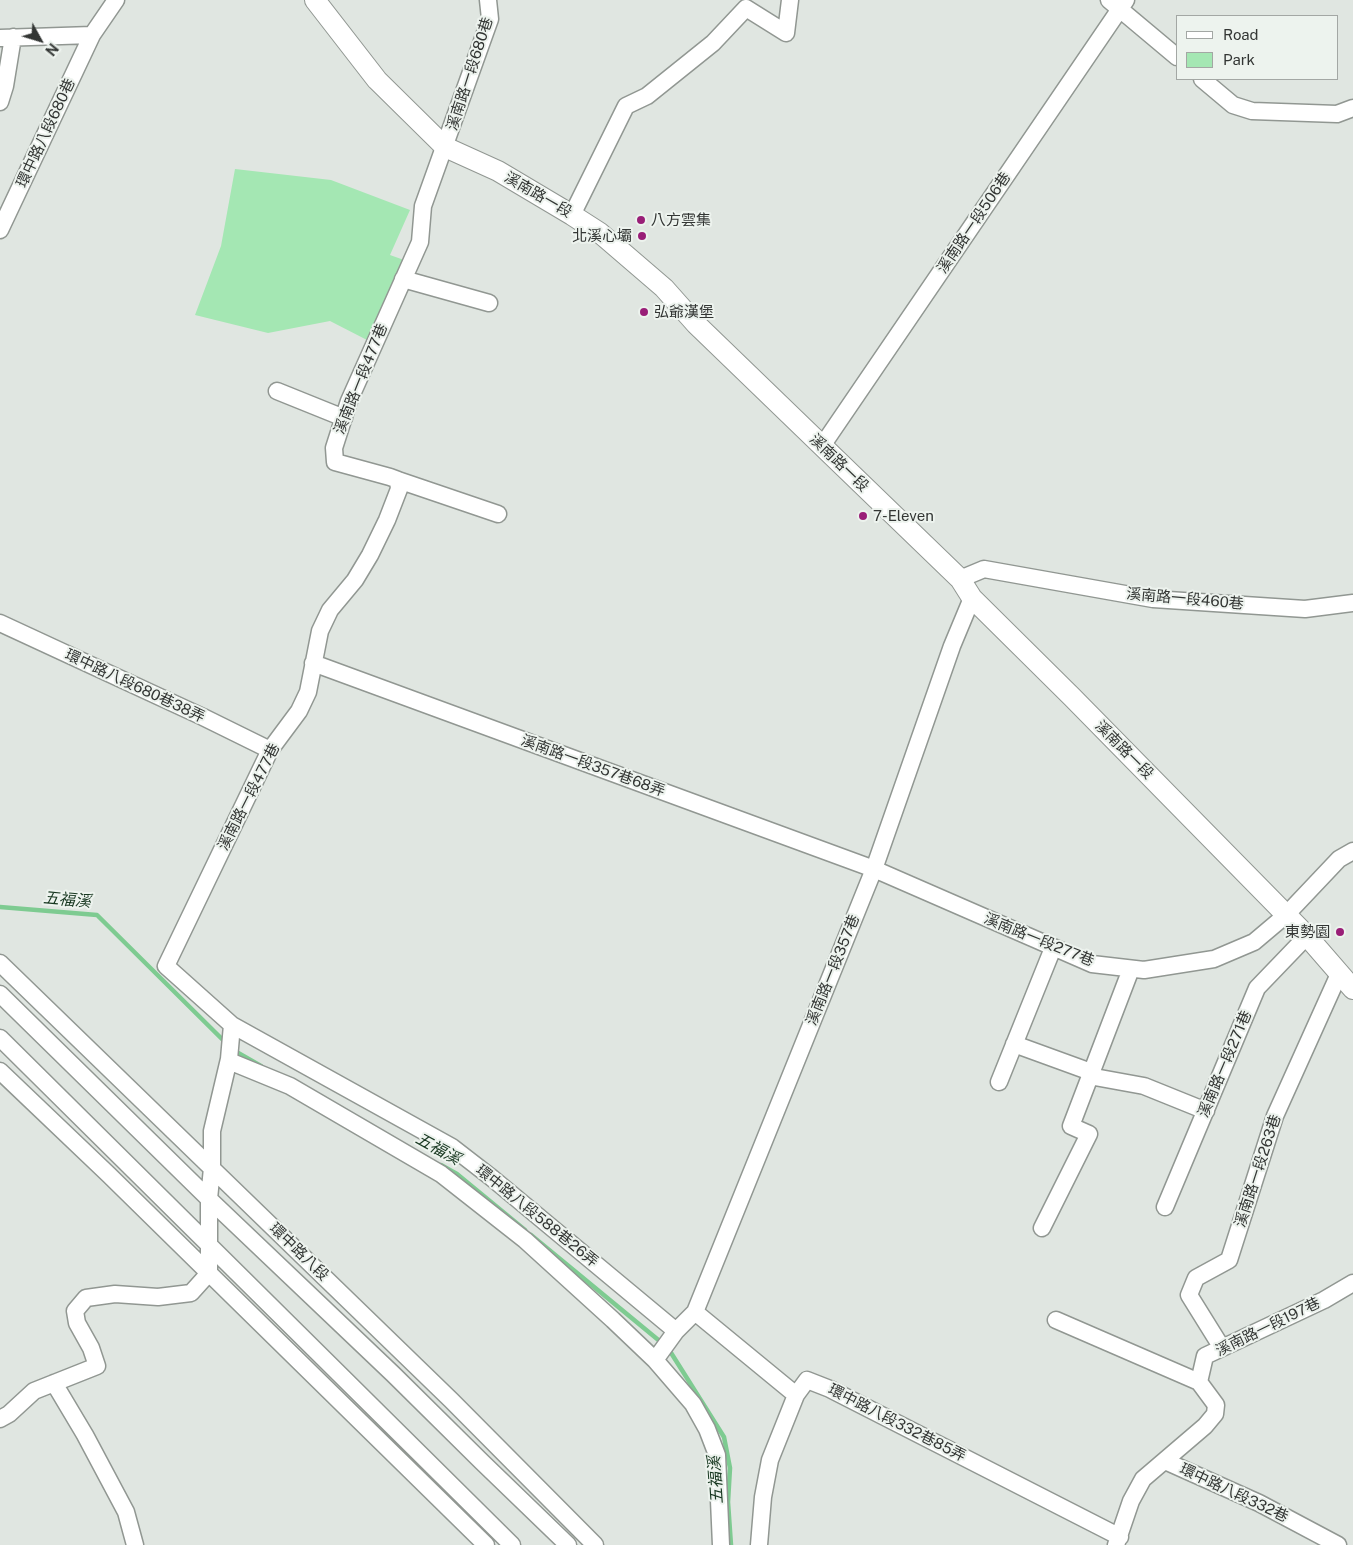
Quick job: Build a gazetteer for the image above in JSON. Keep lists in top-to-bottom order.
{
  "streets": {
    "main road": ["溪南路一段"],
    "street": [
      "溪南路一段680巷",
      "環中路八段680巷",
      "溪南路一段506巷",
      "溪南路一段477巷",
      "溪南路一段460巷",
      "環中路八段680巷38弄",
      "溪南路一段357巷68弄",
      "溪南路一段277巷",
      "溪南路一段357巷",
      "溪南路一段271巷",
      "溪南路一段263巷",
      "環中路八段588巷26弄",
      "環中路八段",
      "溪南路一段197巷",
      "環中路八段332巷85弄",
      "環中路八段332巷"
    ]
  },
  "crossings": [
    ["溪南路一段680巷", "溪南路一段"],
    ["溪南路一段680巷", "溪南路一段477巷"],
    ["溪南路一段", "溪南路一段506巷"],
    ["溪南路一段", "溪南路一段477巷"],
    ["溪南路一段", "溪南路一段460巷"],
    ["溪南路一段", "溪南路一段277巷"],
    ["溪南路一段", "溪南路一段357巷"],
    ["溪南路一段", "溪南路一段271巷"],
    ["溪南路一段", "溪南路一段263巷"],
    ["溪南路一段477巷", "環中路八段680巷38弄"],
    ["溪南路一段477巷", "溪南路一段357巷68弄"],
    ["溪南路一段477巷", "環中路八段588巷26弄"],
    ["溪南路一段357巷68弄", "溪南路一段277巷"],
    ["溪南路一段357巷68弄", "溪南路一段357巷"],
    ["溪南路一段277巷", "溪南路一段357巷"],
    ["溪南路一段357巷", "環中路八段588巷26弄"],
    ["溪南路一段263巷", "溪南路一段197巷"],
    ["環中路八段332巷85弄", "環中路八段332巷"]
  ],
  "water": ["五福溪"],
  "places": [
    "八方雲集",
    "北溪心壩",
    "弘爺漢堡",
    "7-Eleven",
    "東勢園"
  ],
  "legend": ["Road", "Park"],
  "north": "bottom right"
}
